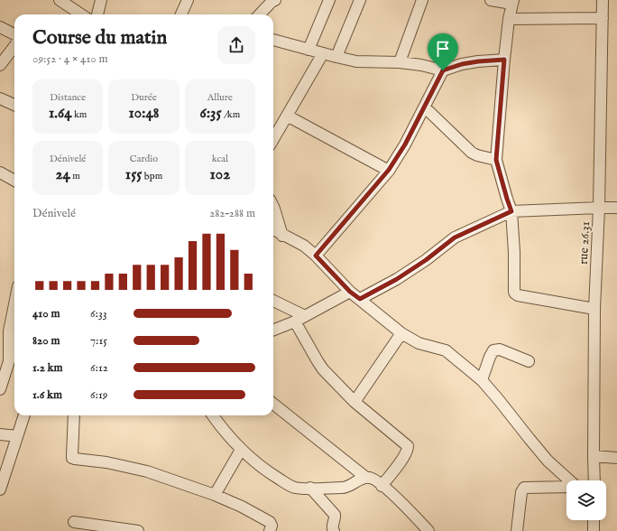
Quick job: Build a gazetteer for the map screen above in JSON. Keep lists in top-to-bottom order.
{
  "streets": {
    "street": ["rue 26.31"]
  },
  "page": {
    "heading": ["Course du matin", "09:52 · 4 × 410 m"],
    "stats": [
      ["Distance", "1.64 km"],
      ["Durée", "10:48"],
      ["Allure", "6:35 /km"],
      ["Dénivelé", "24 m"],
      ["Cardio", "155 bpm"],
      ["kcal", "102"]
    ],
    "chart": ["Dénivelé", "282–288 m"],
    "list": [
      {
        "name": "410 m",
        "note": "6:33"
      },
      {
        "name": "820 m",
        "note": "7:15"
      },
      {
        "name": "1.2 km",
        "note": "6:12"
      },
      {
        "name": "1.6 km",
        "note": "6:19"
      }
    ]
  }
}
